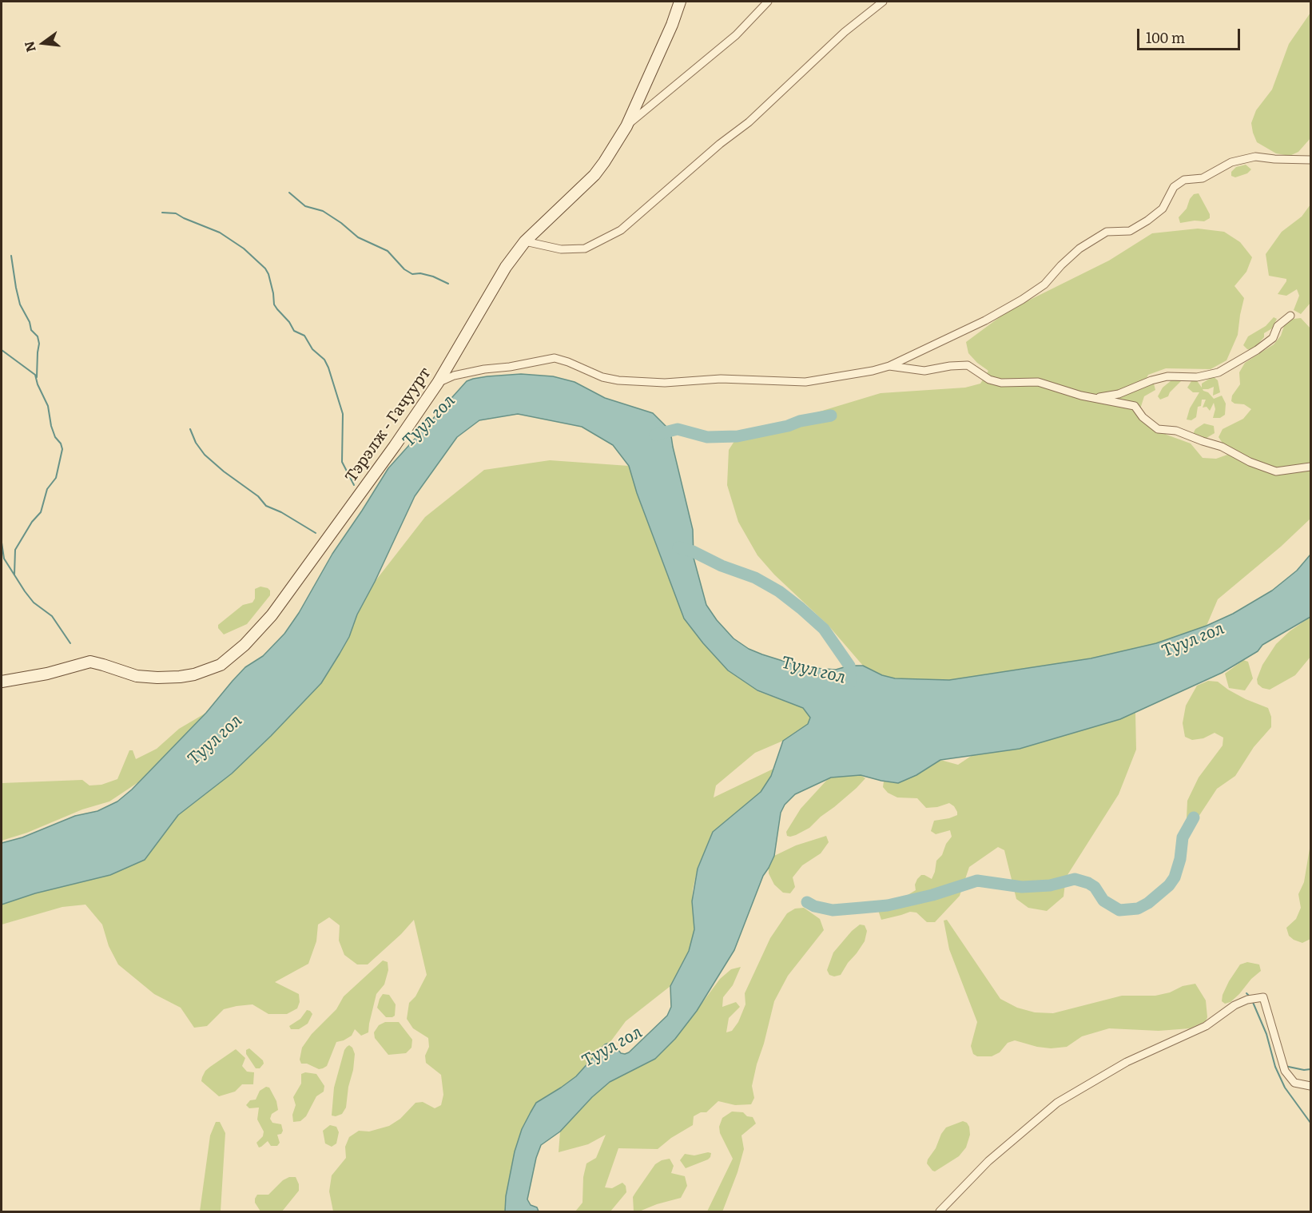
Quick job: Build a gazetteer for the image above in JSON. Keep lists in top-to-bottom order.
{
  "streets": {
    "main road": ["Тэрэлж - Гачуурт"]
  },
  "water": ["Туул гол"],
  "scale_bar": "100 m",
  "north": "left"
}
